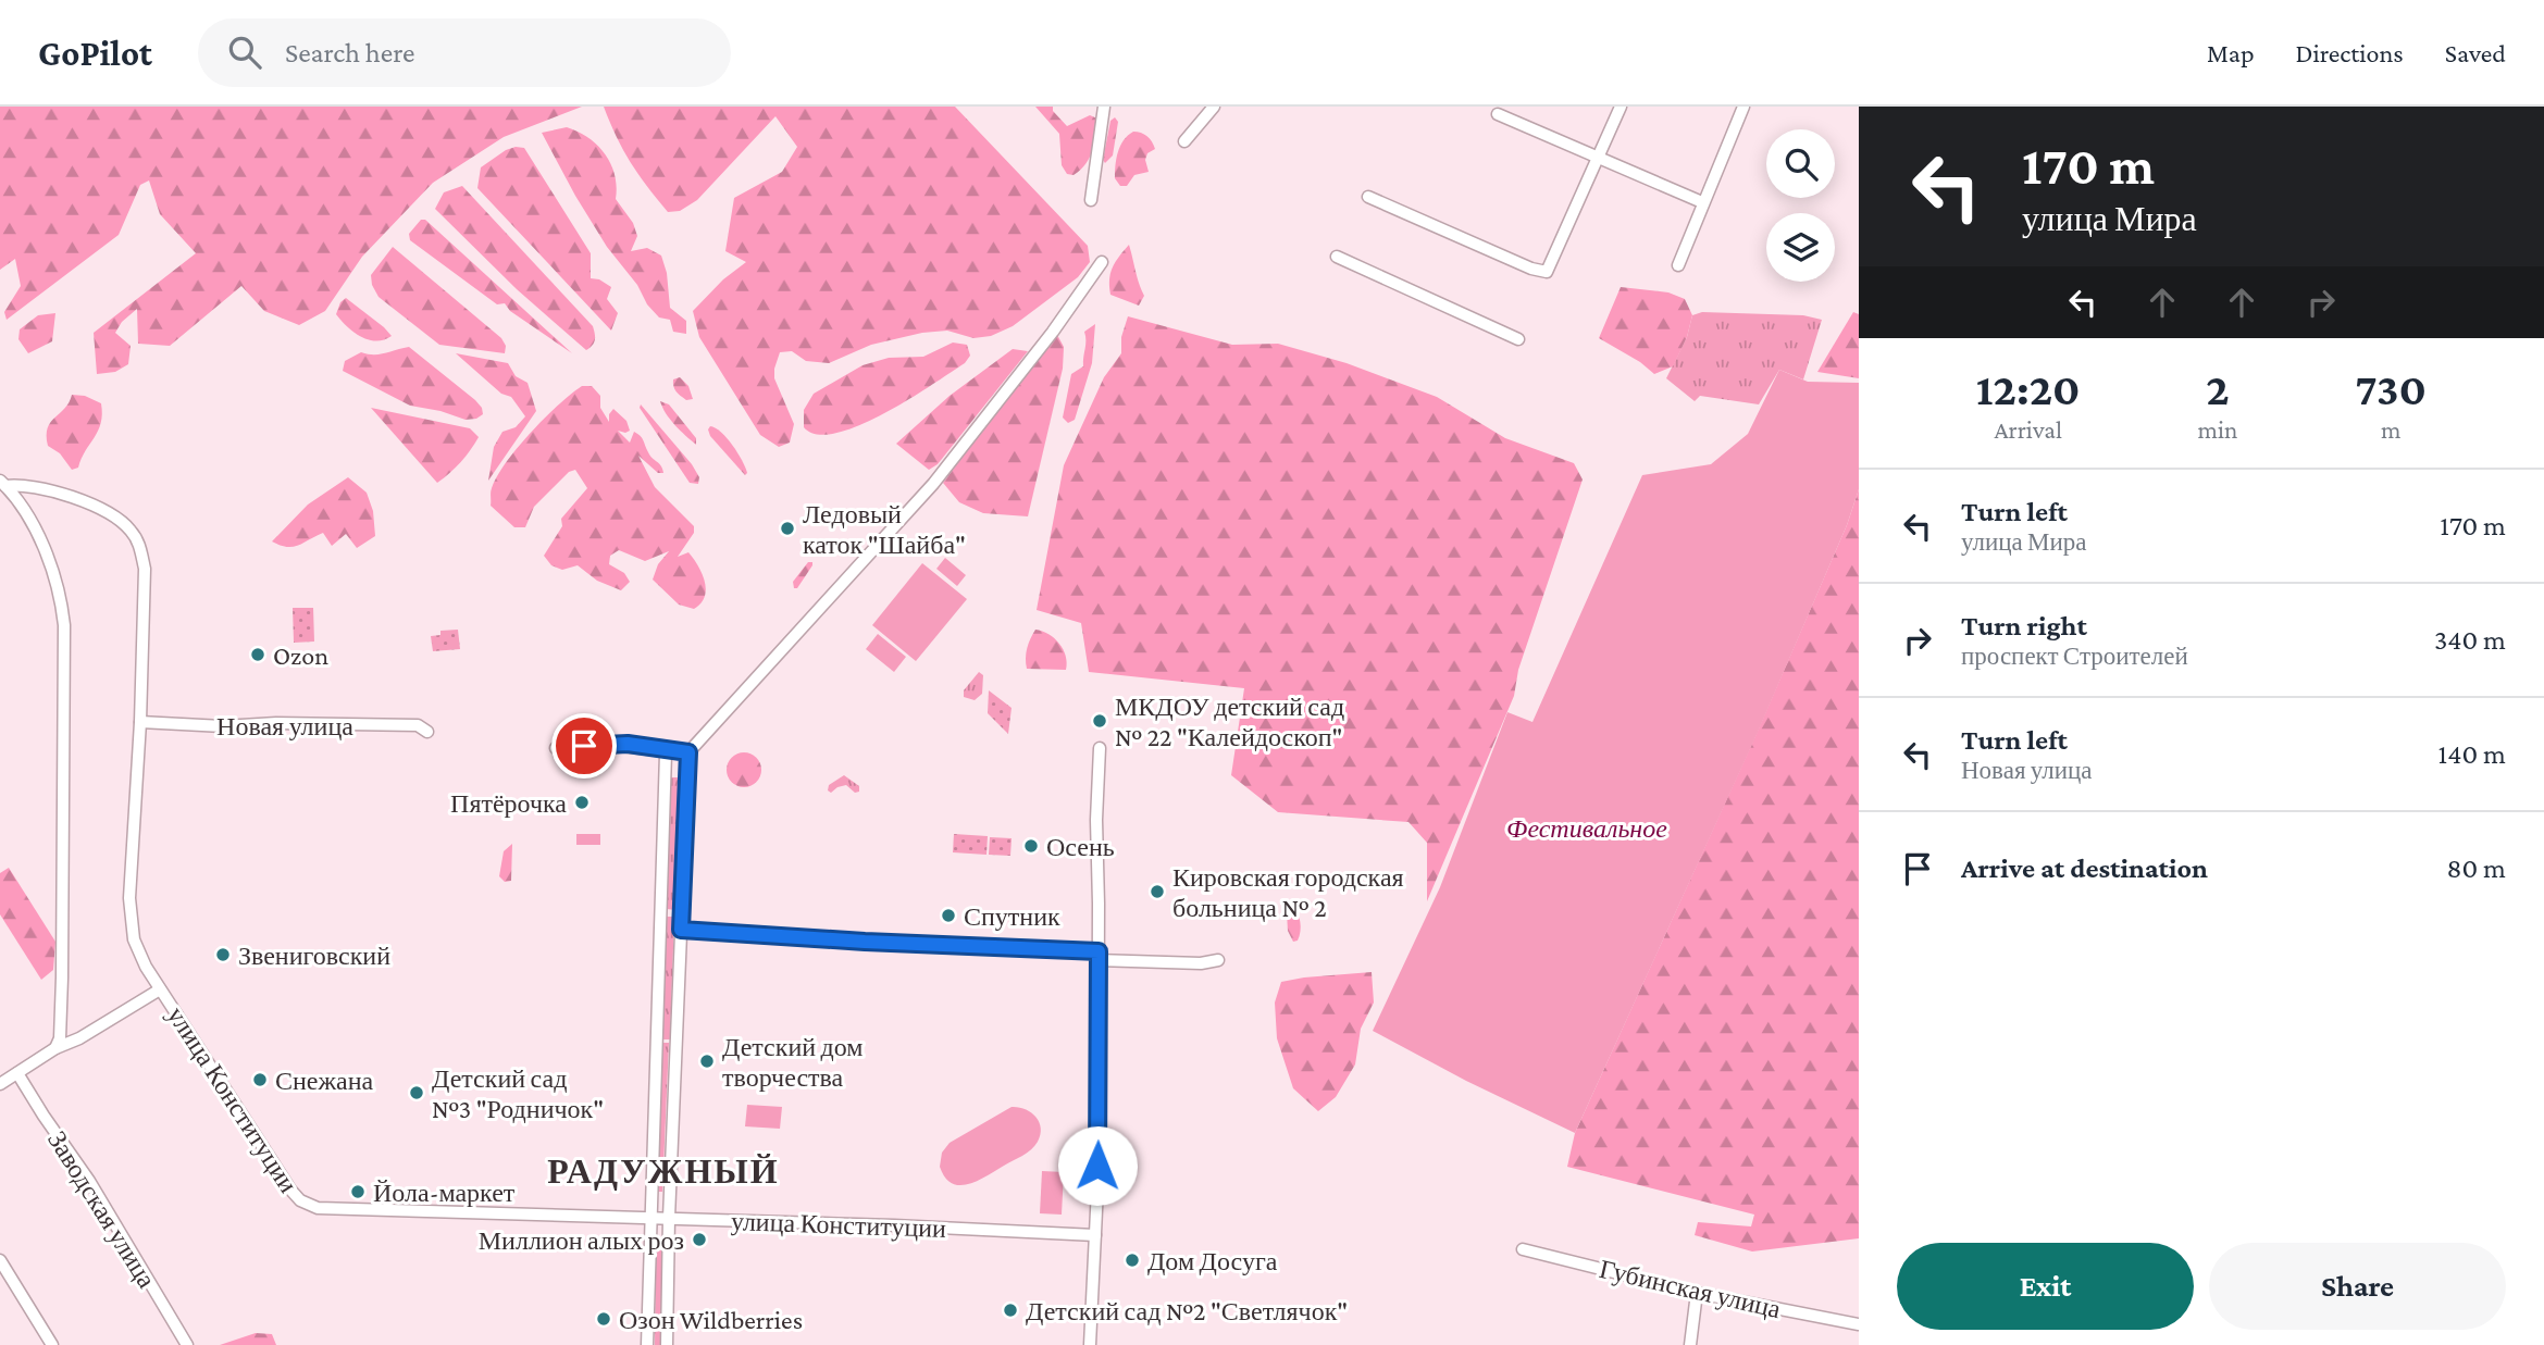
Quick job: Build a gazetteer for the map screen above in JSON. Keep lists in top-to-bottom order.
{
  "streets": {
    "street": [
      "Новая улица",
      "улица Конституции",
      "Заводская улица",
      "Губинская улица"
    ]
  },
  "crossings": [
    ["Новая улица", "улица Конституции"]
  ],
  "districts": ["РАДУЖНЫЙ"],
  "parks": ["Фестивальное"],
  "places": [
    "Ледовый каток \"Шайба\"",
    "Ozon",
    "МКДОУ детский сад № 22 \"Калейдоскоп\"",
    "Пятёрочка",
    "Осень",
    "Кировская городская больница № 2",
    "Спутник",
    "Звениговский",
    "Детский дом творчества",
    "Снежана",
    "Детский сад №3 \"Родничок\"",
    "Йола-маркет",
    "Миллион алых роз",
    "Дом Досуга",
    "Детский сад №2 \"Светлячок\"",
    "Озон Wildberries"
  ],
  "page": {
    "header": "GoPilot",
    "search": "Search here",
    "nav": ["Map", "Directions", "Saved"],
    "turn": ["170 m", "улица Мира"],
    "eta": [
      "12:20",
      "Arrival",
      "2",
      "min",
      "730",
      "m"
    ],
    "list": [
      {
        "name": "Turn left",
        "note": "улица Мира",
        "value": "170 m"
      },
      {
        "name": "Turn right",
        "note": "проспект Строителей",
        "value": "340 m"
      },
      {
        "name": "Turn left",
        "note": "Новая улица",
        "value": "140 m"
      },
      {
        "name": "Arrive at destination",
        "value": "80 m"
      }
    ],
    "buttons": ["Exit", "Share"]
  }
}
